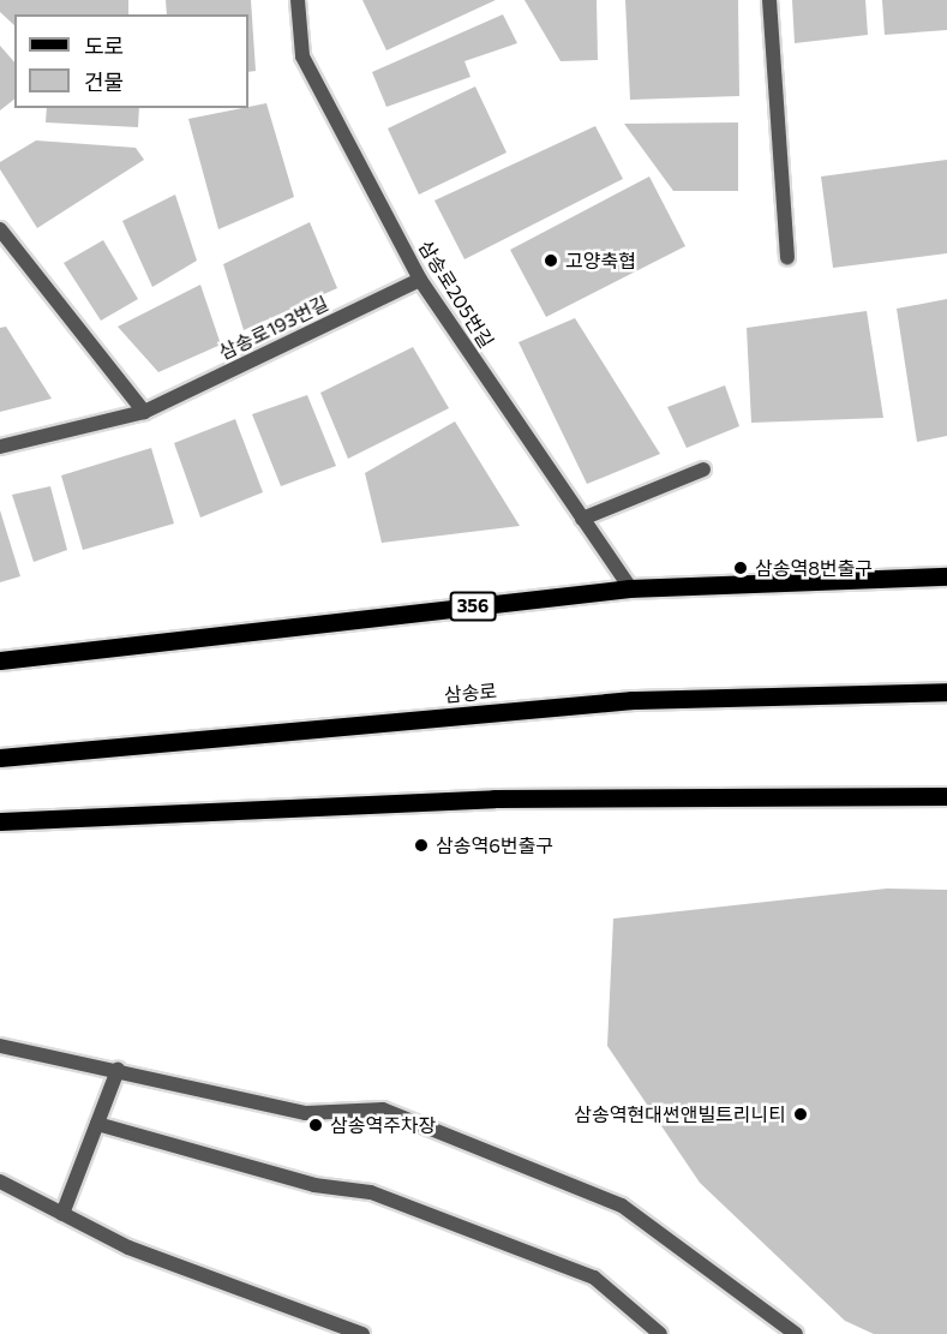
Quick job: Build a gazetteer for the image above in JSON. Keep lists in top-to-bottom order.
{
  "streets": {
    "main road": ["356", "삼송로"],
    "street": ["삼송로205번길", "삼송로193번길"]
  },
  "crossings": [
    ["삼송로205번길", "삼송로193번길"],
    ["삼송로205번길", "356"]
  ],
  "places": [
    "고양축협",
    "삼송역8번출구",
    "삼송역6번출구",
    "삼송역현대썬앤빌트리니티",
    "삼송역주차장"
  ],
  "legend": ["도로", "건물"]
}
